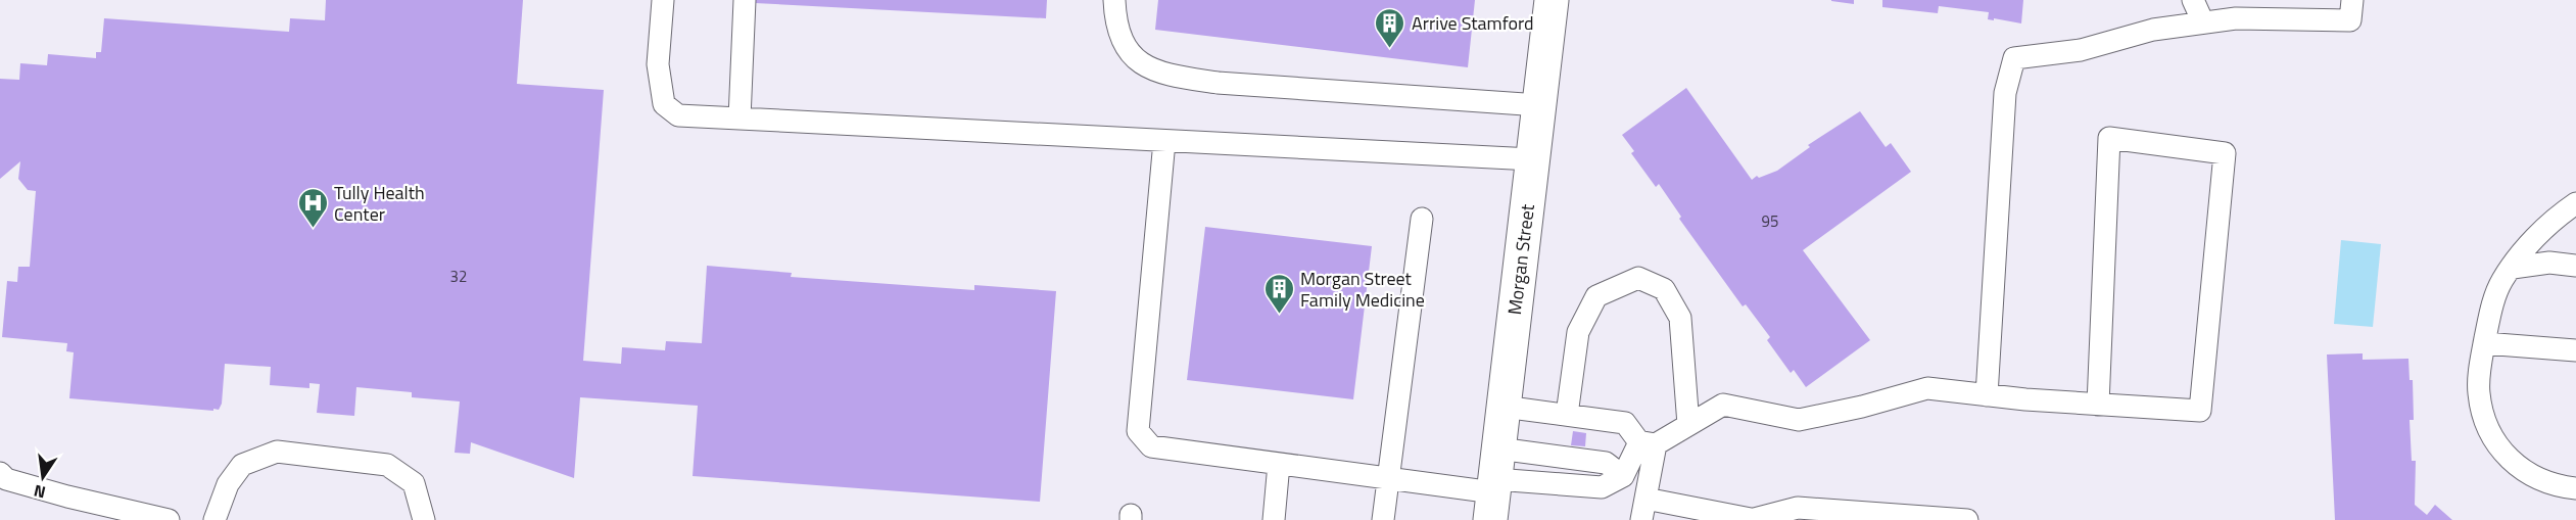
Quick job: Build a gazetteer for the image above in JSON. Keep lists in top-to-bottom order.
{
  "streets": {
    "street": ["Morgan Street"]
  },
  "places": {
    "building": ["Arrive Stamford", "Morgan Street Family Medicine"],
    "hospital": ["Tully Health Center"]
  },
  "house_numbers": ["95", "32"],
  "north": "bottom"
}
